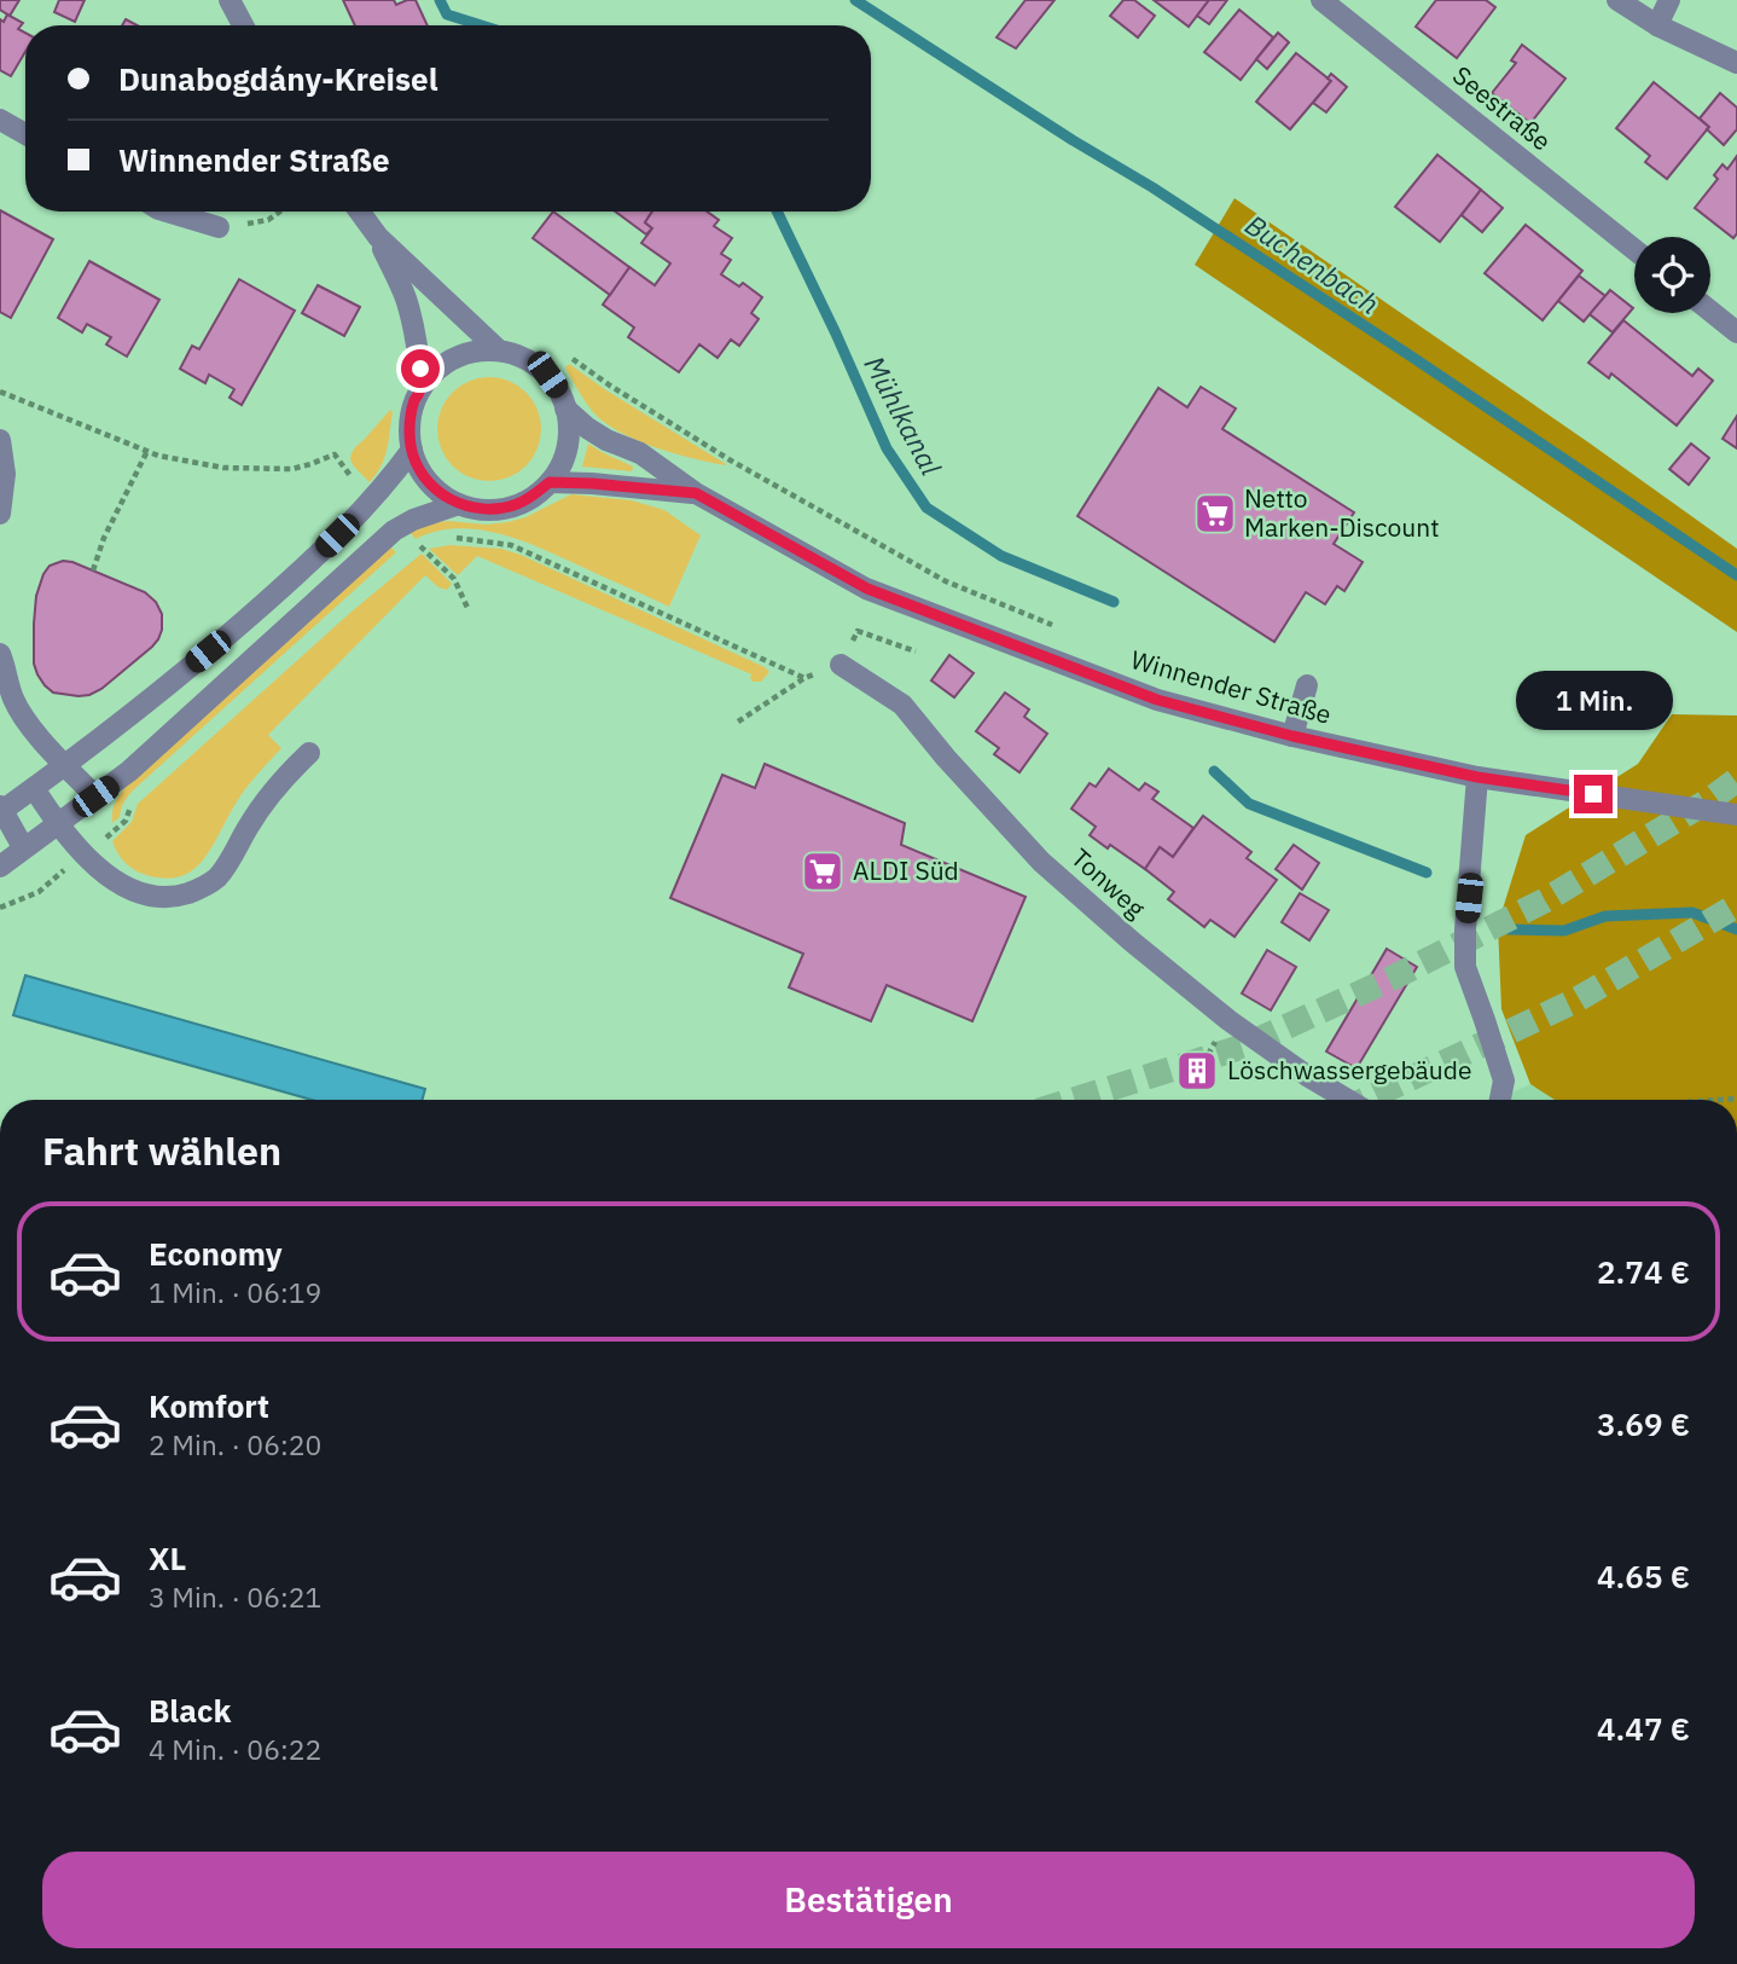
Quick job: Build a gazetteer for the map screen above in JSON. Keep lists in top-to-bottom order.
{
  "streets": {
    "street": ["Seestraße", "Winnender Straße", "Tonweg"]
  },
  "water": ["Buchenbach", "Mühlkanal"],
  "places": {
    "supermarket": ["Netto Marken-Discount", "ALDI Süd"],
    "building": ["Löschwassergebäude"]
  },
  "page": {
    "banner": ["Dunabogdány-Kreisel", "Winnender Straße"],
    "bubble": "1 Min.",
    "heading": "Fahrt wählen",
    "list": [
      {
        "name": "Economy",
        "note": "1 Min. · 06:19",
        "value": "2.74 €"
      },
      {
        "name": "Komfort",
        "note": "2 Min. · 06:20",
        "value": "3.69 €"
      },
      {
        "name": "XL",
        "note": "3 Min. · 06:21",
        "value": "4.65 €"
      },
      {
        "name": "Black",
        "note": "4 Min. · 06:22",
        "value": "4.47 €"
      }
    ],
    "buttons": "Bestätigen"
  }
}
